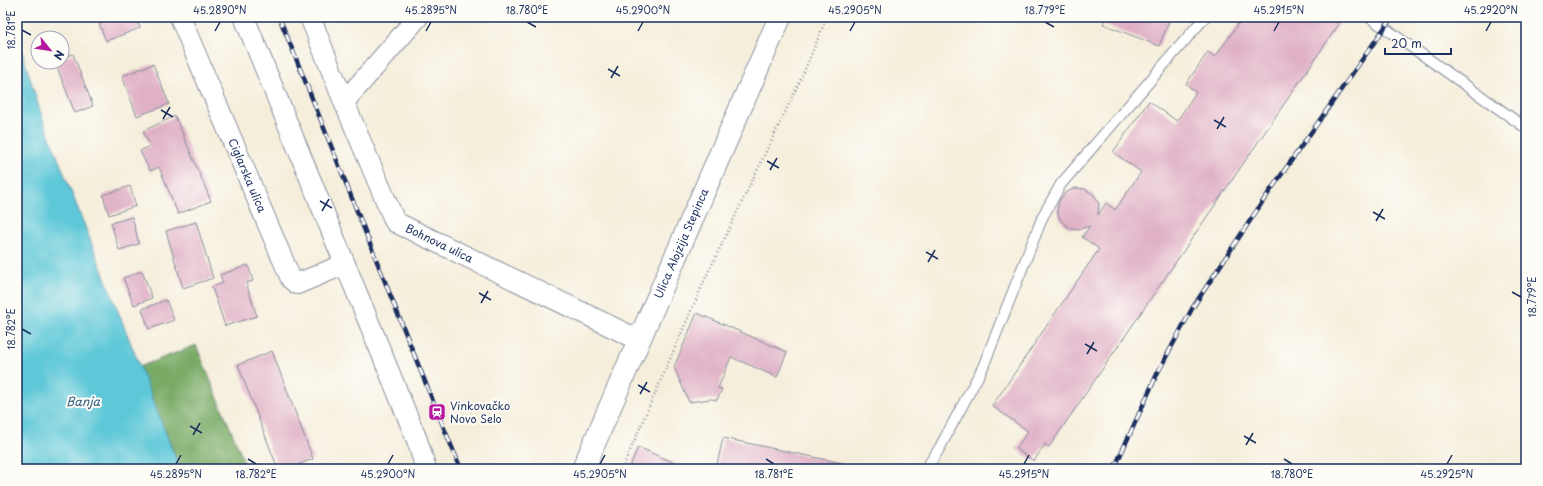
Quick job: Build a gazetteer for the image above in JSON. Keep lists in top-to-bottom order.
{
  "streets": {
    "main road": ["Ulica Alojzija Stepinca"],
    "street": ["Ciglarska ulica", "Bohnova ulica"]
  },
  "crossings": [
    ["Bohnova ulica", "Ulica Alojzija Stepinca"]
  ],
  "water": ["Banja"],
  "places": {
    "station": ["Vinkovačko Novo Selo"]
  },
  "scale_bar": "20 m",
  "north": "bottom right",
  "coordinates": [
    "45.2890°N",
    "45.2895°N",
    "18.780°E",
    "45.2900°N",
    "45.2905°N",
    "18.779°E",
    "45.2915°N",
    "45.2920°N",
    "18.781°E",
    "18.782°E",
    "45.2925°N"
  ]
}
